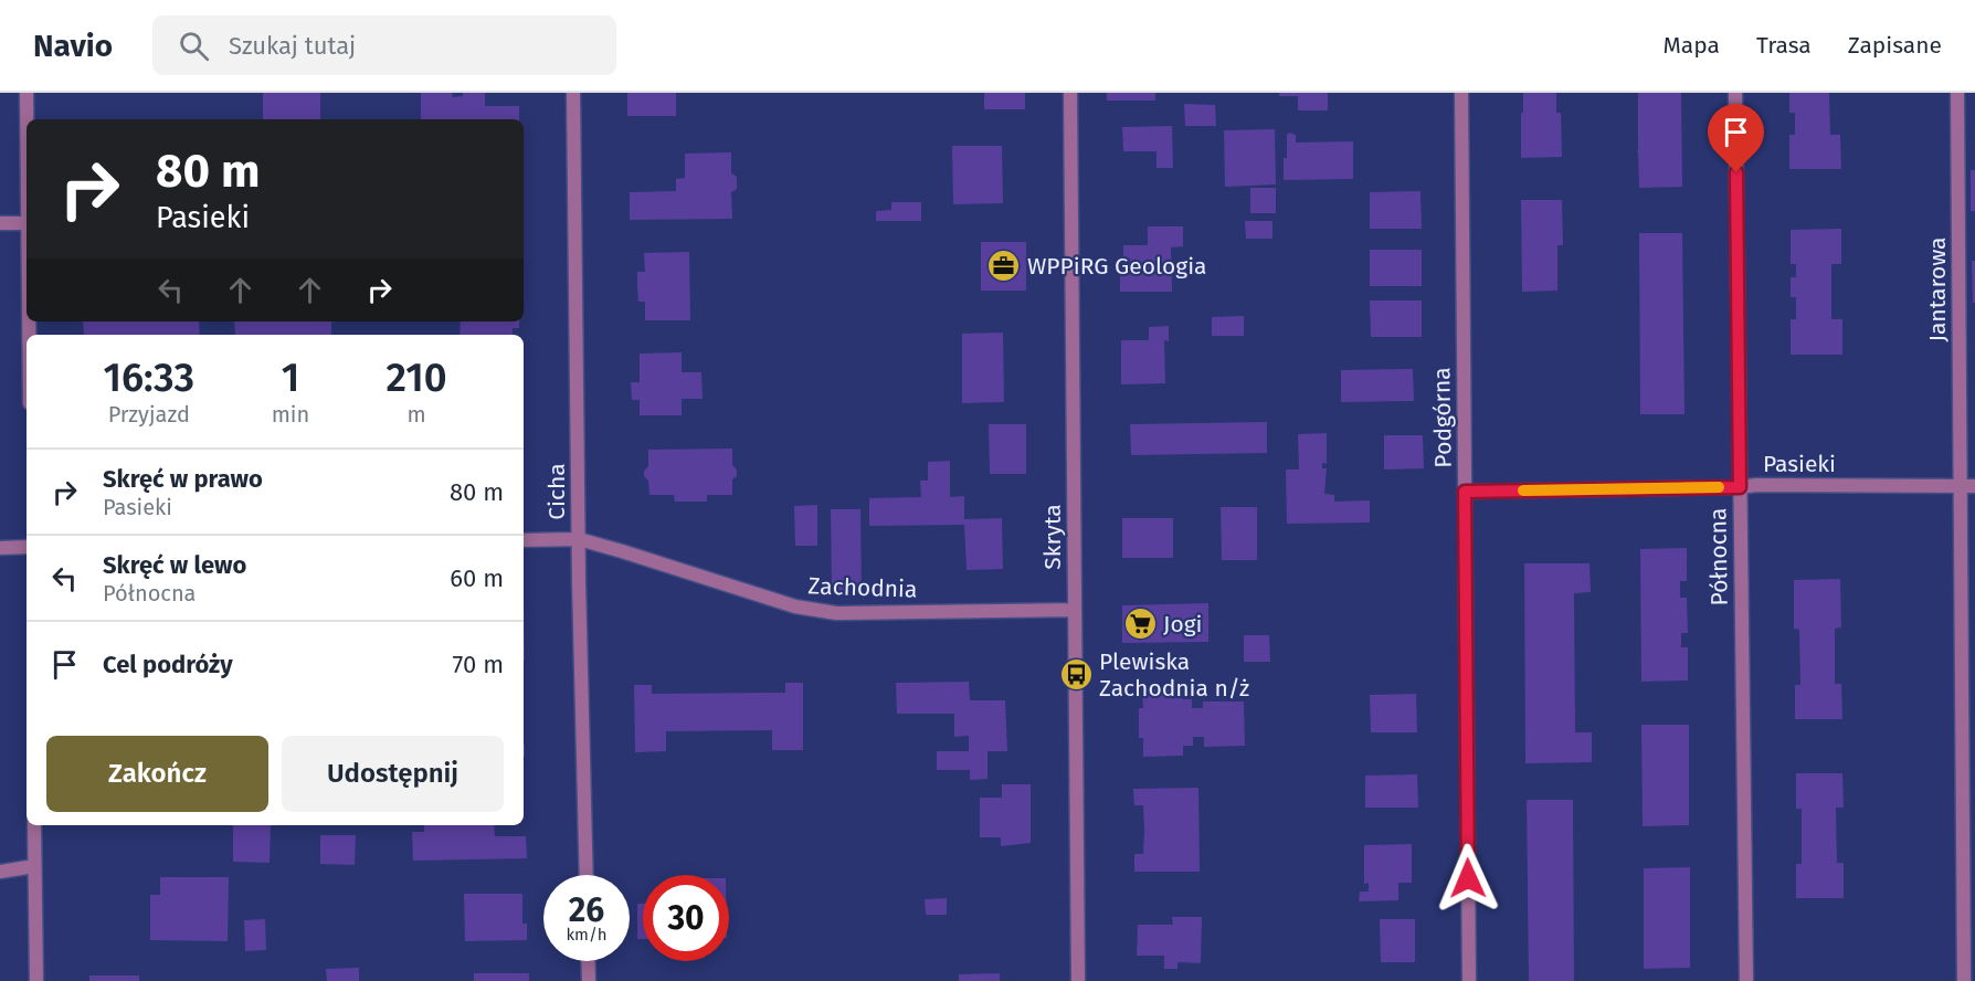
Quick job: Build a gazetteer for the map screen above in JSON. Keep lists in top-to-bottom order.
{
  "streets": {
    "street": [
      "Jantarowa",
      "Podgórna",
      "Pasieki",
      "Cicha",
      "Skryta",
      "Północna",
      "Zachodnia"
    ]
  },
  "crossings": [
    ["Jantarowa", "Pasieki"],
    ["Podgórna", "Pasieki"],
    ["Pasieki", "Północna"],
    ["Cicha", "Zachodnia"],
    ["Skryta", "Zachodnia"]
  ],
  "places": {
    "office": ["WPPiRG Geologia"],
    "supermarket": ["Jogi"],
    "bus stop": ["Plewiska Zachodnia n/ż"]
  },
  "page": {
    "header": "Navio",
    "search": "Szukaj tutaj",
    "nav": ["Mapa", "Trasa", "Zapisane"],
    "turn": ["80 m", "Pasieki"],
    "eta": [
      "16:33",
      "Przyjazd",
      "1",
      "min",
      "210",
      "m"
    ],
    "list": [
      {
        "name": "Skręć w prawo",
        "note": "Pasieki",
        "value": "80 m"
      },
      {
        "name": "Skręć w lewo",
        "note": "Północna",
        "value": "60 m"
      },
      {
        "name": "Cel podróży",
        "value": "70 m"
      }
    ],
    "buttons": ["Zakończ", "Udostępnij"],
    "speed": "26 km/h",
    "limit": "30"
  }
}
